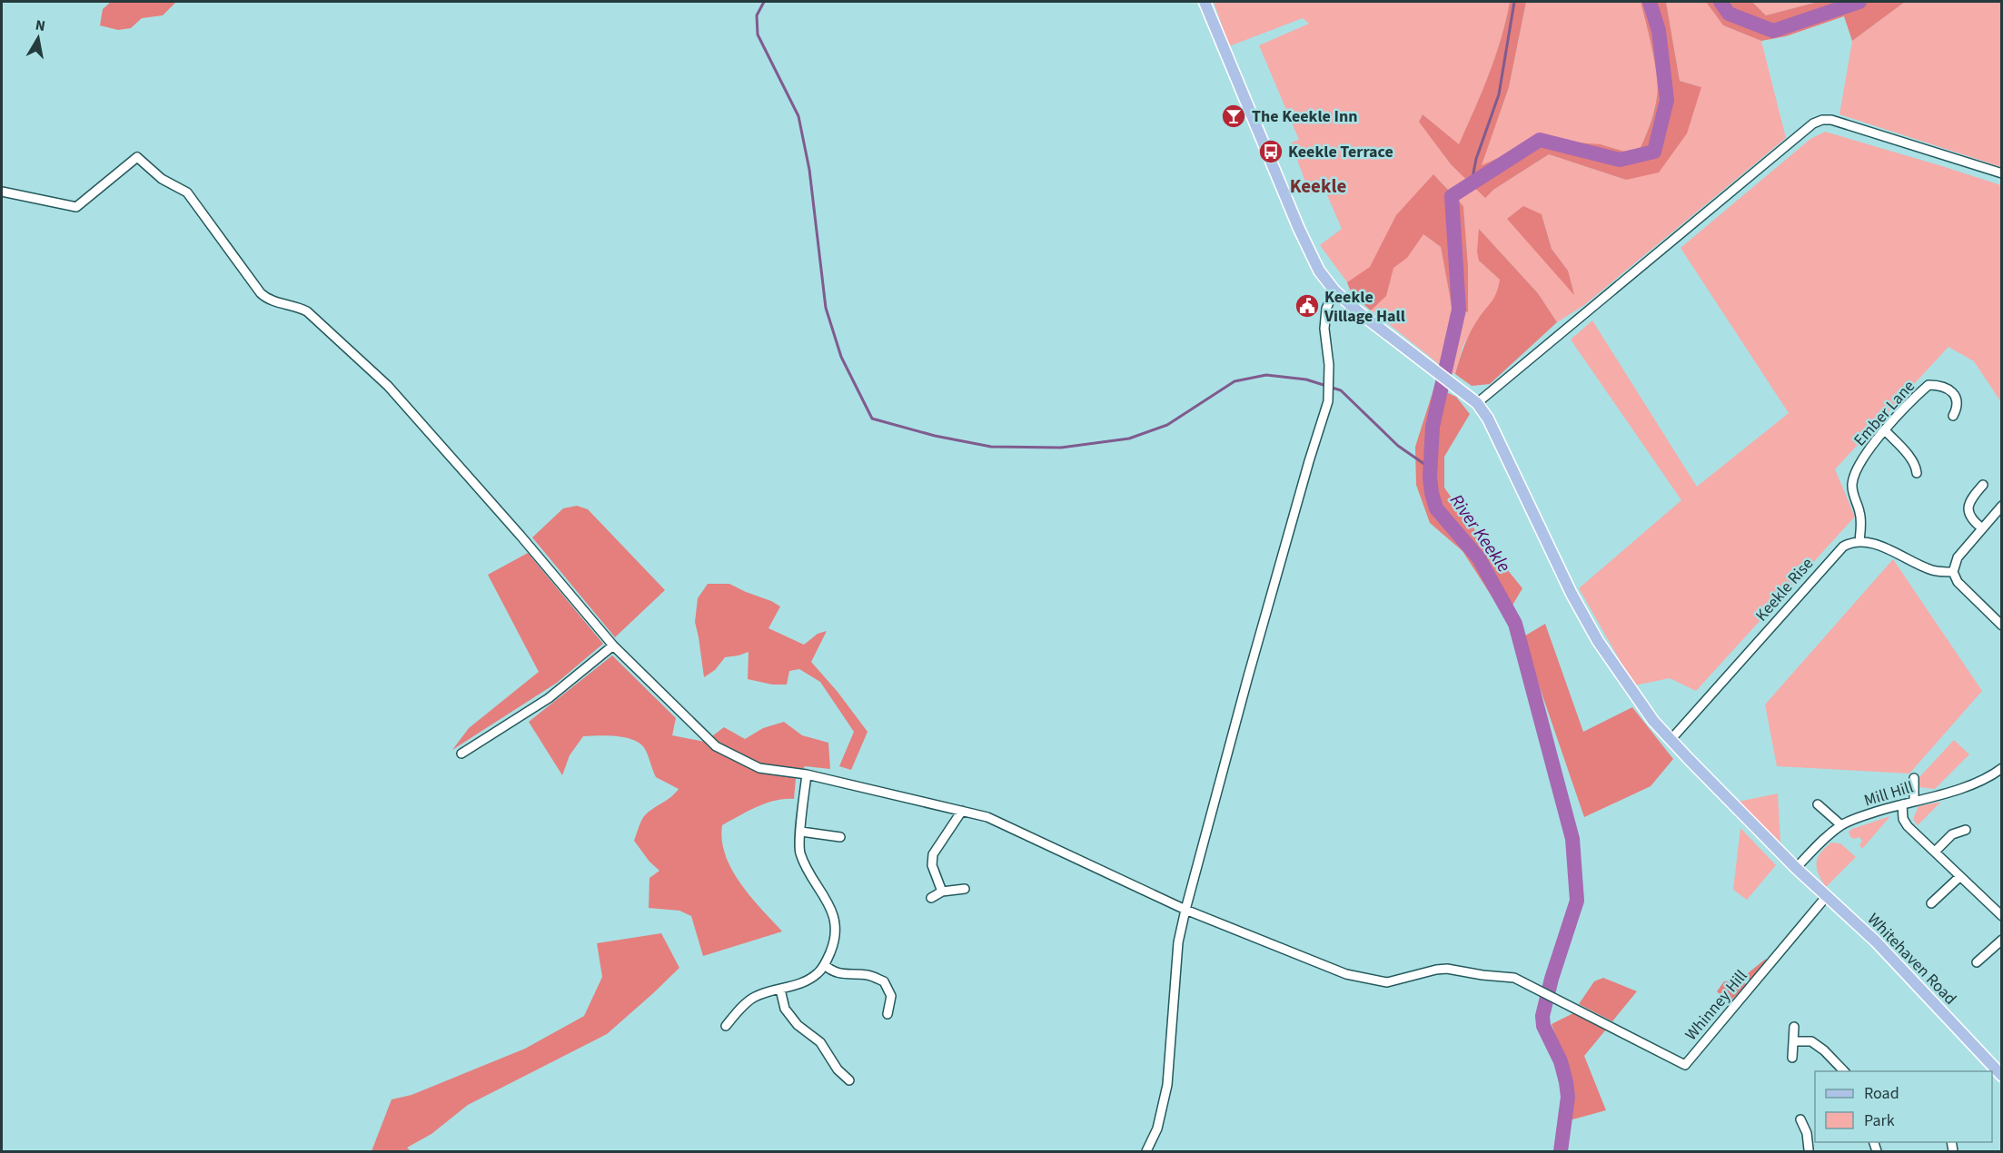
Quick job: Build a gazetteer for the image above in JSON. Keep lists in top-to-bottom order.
{
  "streets": {
    "main road": ["Whitehaven Road"],
    "street": [
      "Ember Lane",
      "Keekle Rise",
      "Mill Hill",
      "Whinney Hill"
    ]
  },
  "crossings": [
    ["Ember Lane", "Keekle Rise"],
    ["Keekle Rise", "Whitehaven Road"],
    ["Mill Hill", "Whitehaven Road"],
    ["Whitehaven Road", "Whinney Hill"]
  ],
  "districts": ["Keekle"],
  "water": ["River Keekle"],
  "places": {
    "bar": ["The Keekle Inn"],
    "bus stop": ["Keekle Terrace"],
    "public building": ["Keekle Village Hall"]
  },
  "legend": ["Road", "Park"],
  "north": "top"
}
